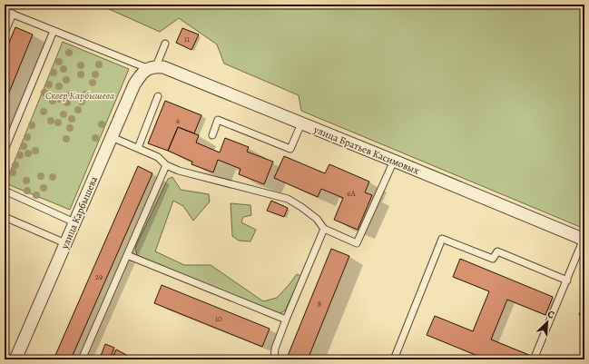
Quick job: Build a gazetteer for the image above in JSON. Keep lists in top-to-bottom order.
{
  "streets": {
    "street": ["улица Братьев Касимовых", "улица Карбышева"]
  },
  "crossings": [
    ["улица Братьев Касимовых", "улица Карбышева"]
  ],
  "parks": ["Сквер Карбышева"],
  "house_numbers": [
    "11",
    "6",
    "6А",
    "29",
    "8",
    "10"
  ],
  "north": "top right"
}
